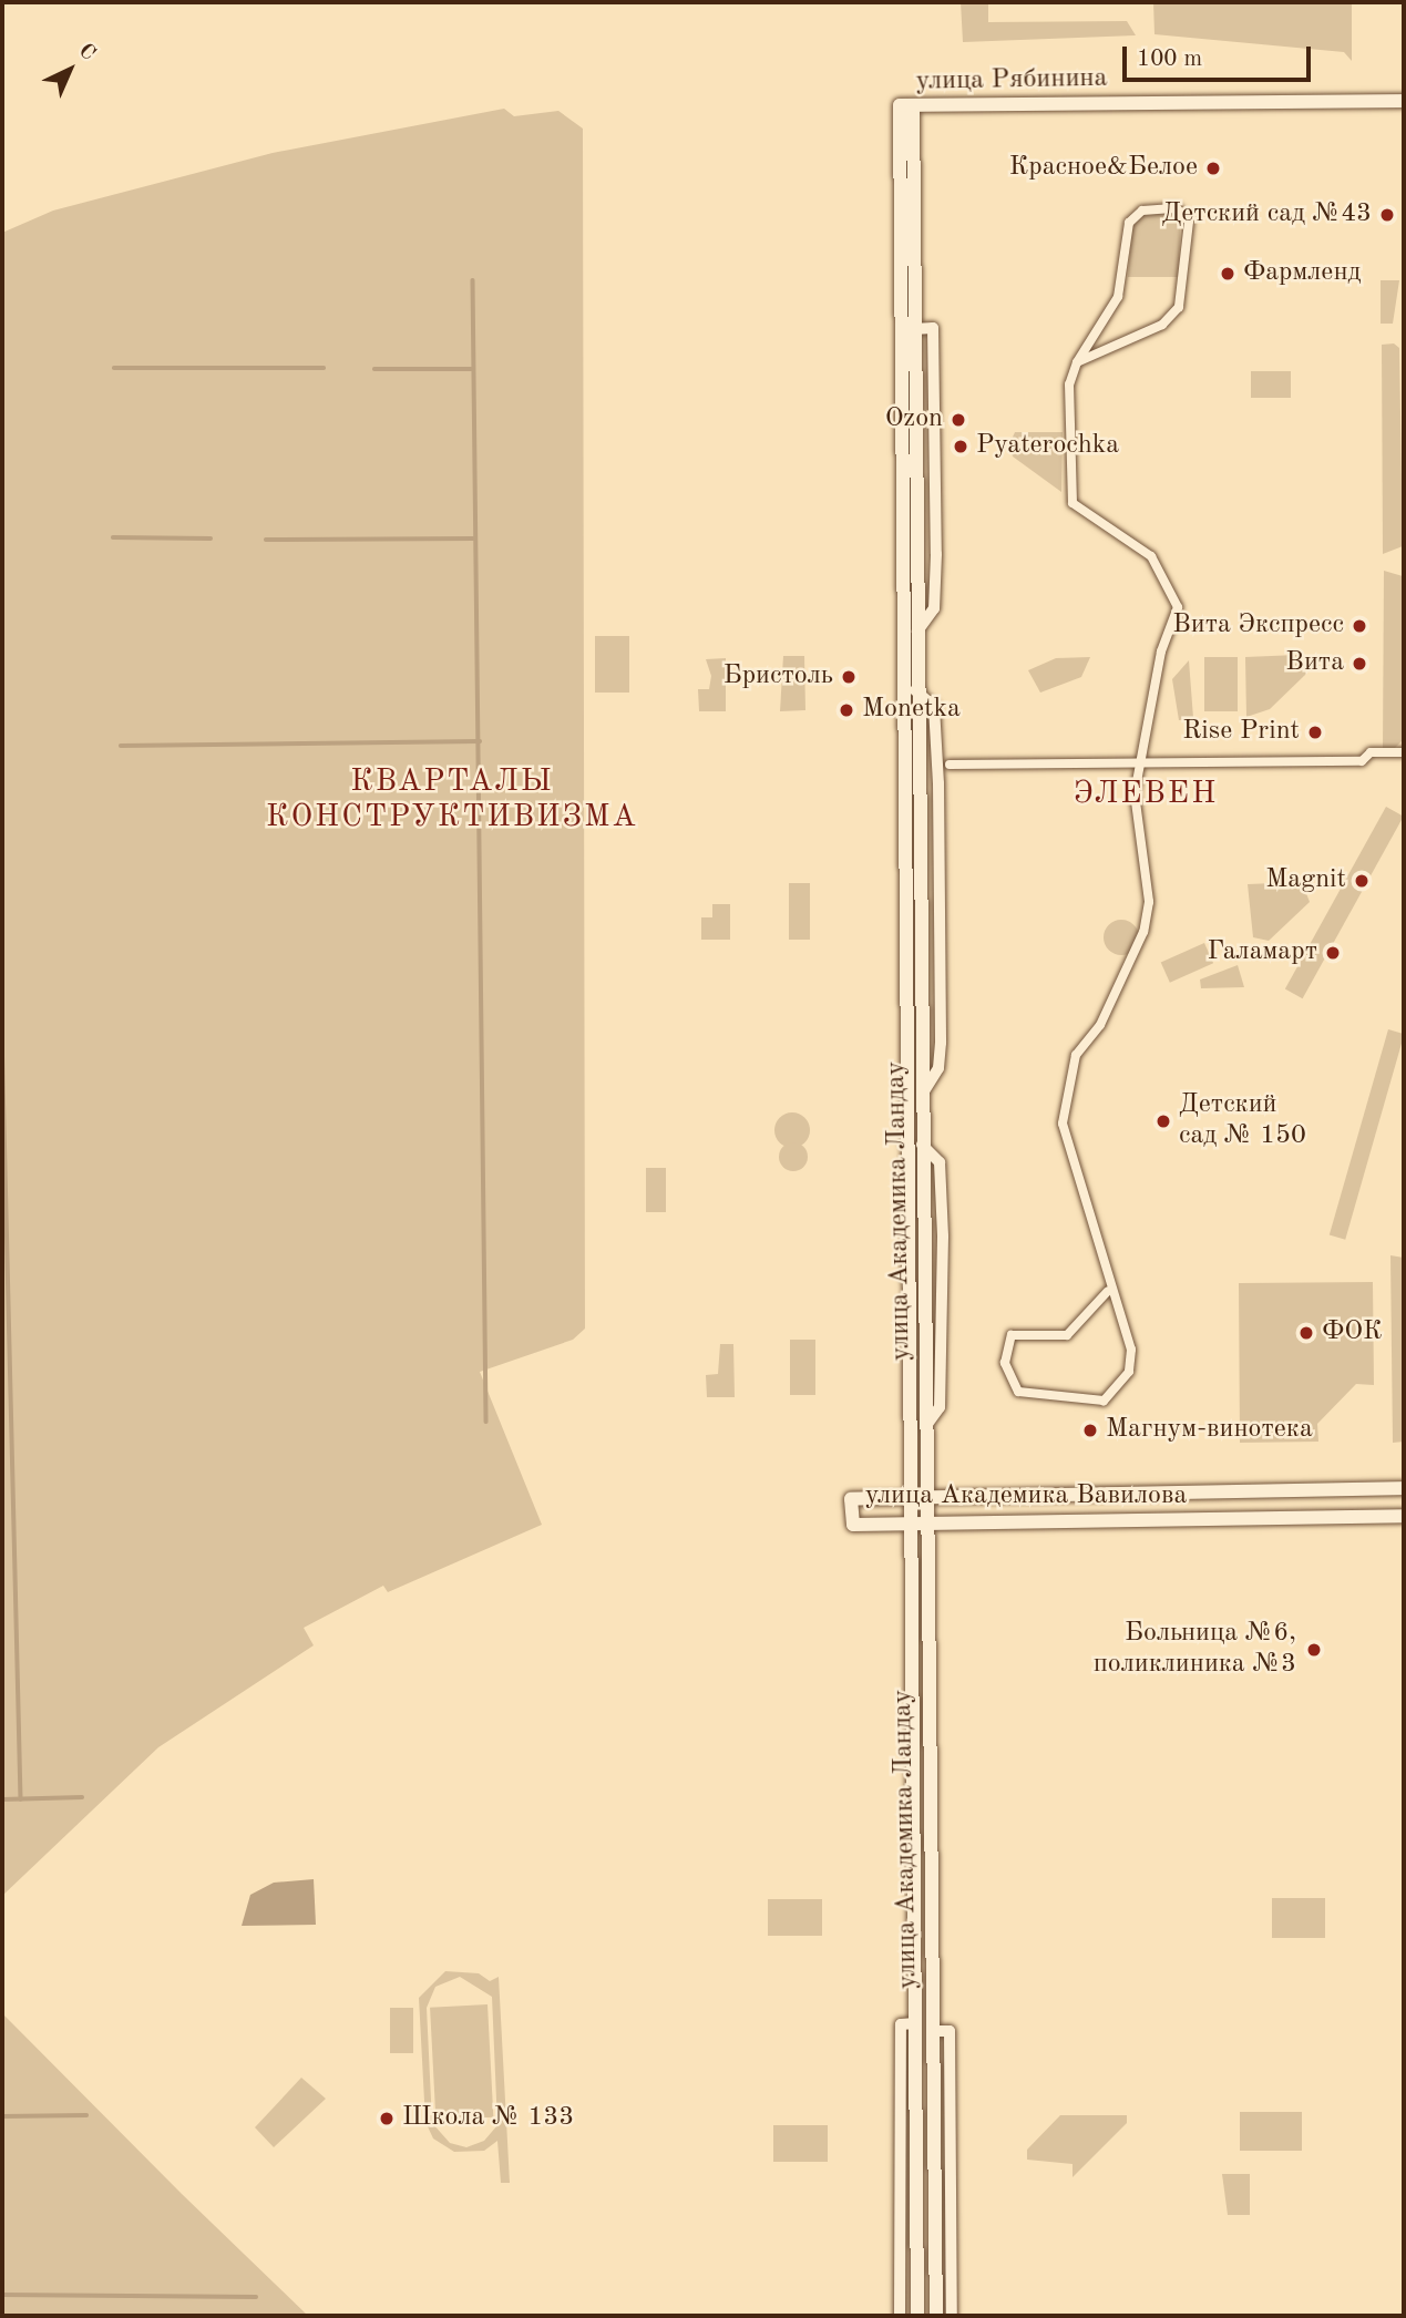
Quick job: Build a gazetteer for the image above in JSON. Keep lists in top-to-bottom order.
{
  "streets": {
    "street": ["улица Рябинина", "улица Академика Ландау", "улица Академика Вавилова"]
  },
  "crossings": [
    ["улица Рябинина", "улица Академика Ландау"],
    ["улица Академика Ландау", "улица Академика Вавилова"]
  ],
  "districts": ["КВАРТАЛЫ КОНСТРУКТИВИЗМА", "ЭЛЕВЕН"],
  "places": [
    "Красное&Белое",
    "Детский сад №43",
    "Фармленд",
    "Ozon",
    "Pyaterochka",
    "Вита Экспресс",
    "Вита",
    "Бристоль",
    "Monetka",
    "Rise Print",
    "Magnit",
    "Галамарт",
    "Детский сад № 150",
    "ФОК",
    "Магнум-винотека",
    "Больница №6, поликлиника №3",
    "Школа № 133"
  ],
  "scale_bar": "100 m",
  "north": "top right"
}
